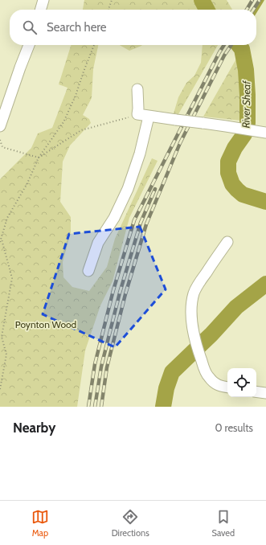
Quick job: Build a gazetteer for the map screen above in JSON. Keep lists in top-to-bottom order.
{
  "water": ["River Sheaf"],
  "parks": ["Poynton Wood"],
  "page": {
    "search": "Search here",
    "heading": ["Nearby", "0 results"],
    "nav": ["Map", "Directions", "Saved"]
  }
}
